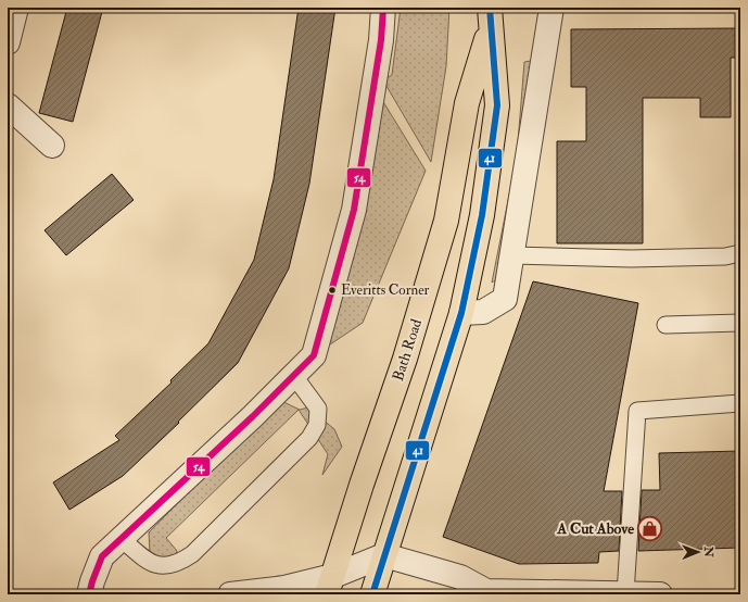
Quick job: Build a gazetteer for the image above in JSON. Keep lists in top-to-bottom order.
{
  "streets": {
    "main road": ["Bath Road"]
  },
  "places": {
    "other": ["Everitts Corner"],
    "shop": ["A Cut Above"]
  },
  "lines": ["transit line 54", "transit line 41"],
  "north": "right"
}
